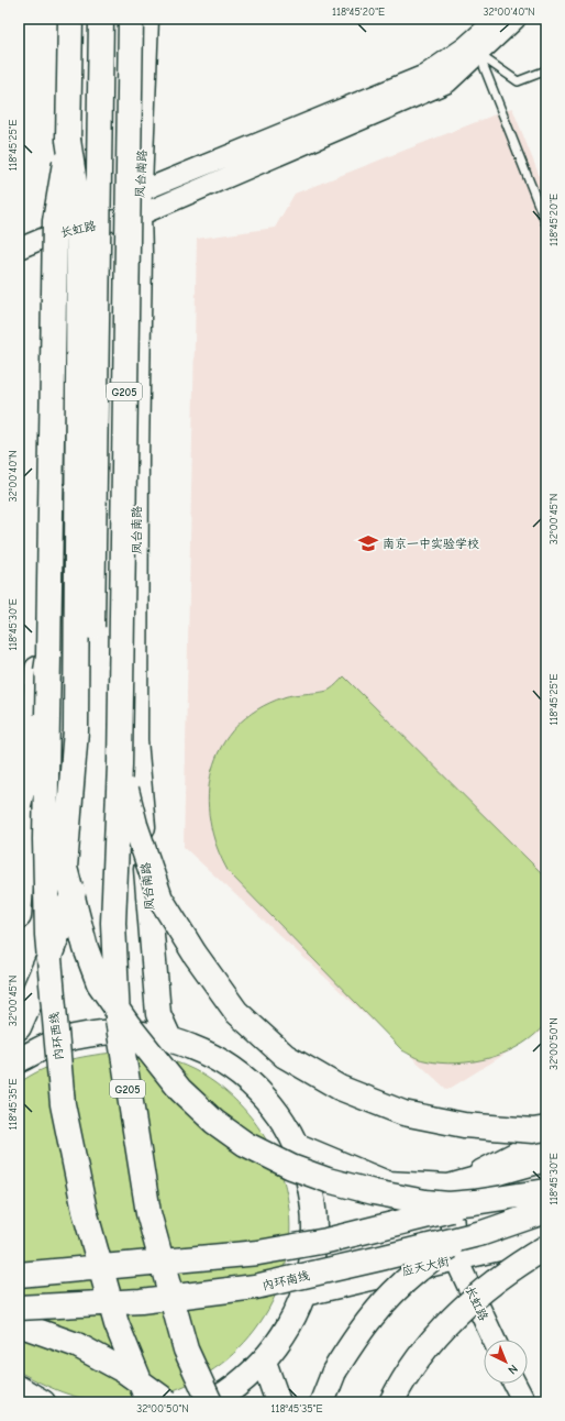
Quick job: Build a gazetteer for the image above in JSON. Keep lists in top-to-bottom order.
{
  "streets": {
    "main road": [
      "凤台南路",
      "长虹路",
      "G205",
      "内环西线",
      "应天大街",
      "内环南线"
    ]
  },
  "crossings": [
    ["凤台南路", "长虹路"],
    ["凤台南路", "G205"],
    ["长虹路", "应天大街"]
  ],
  "places": {
    "school or university": ["南京一中实验学校"]
  },
  "north": "bottom right",
  "coordinates": [
    "118°45'20\"E",
    "32°00'40\"N",
    "118°45'25\"E",
    "32°00'45\"N",
    "118°45'30\"E",
    "32°00'50\"N",
    "118°45'35\"E"
  ]
}
